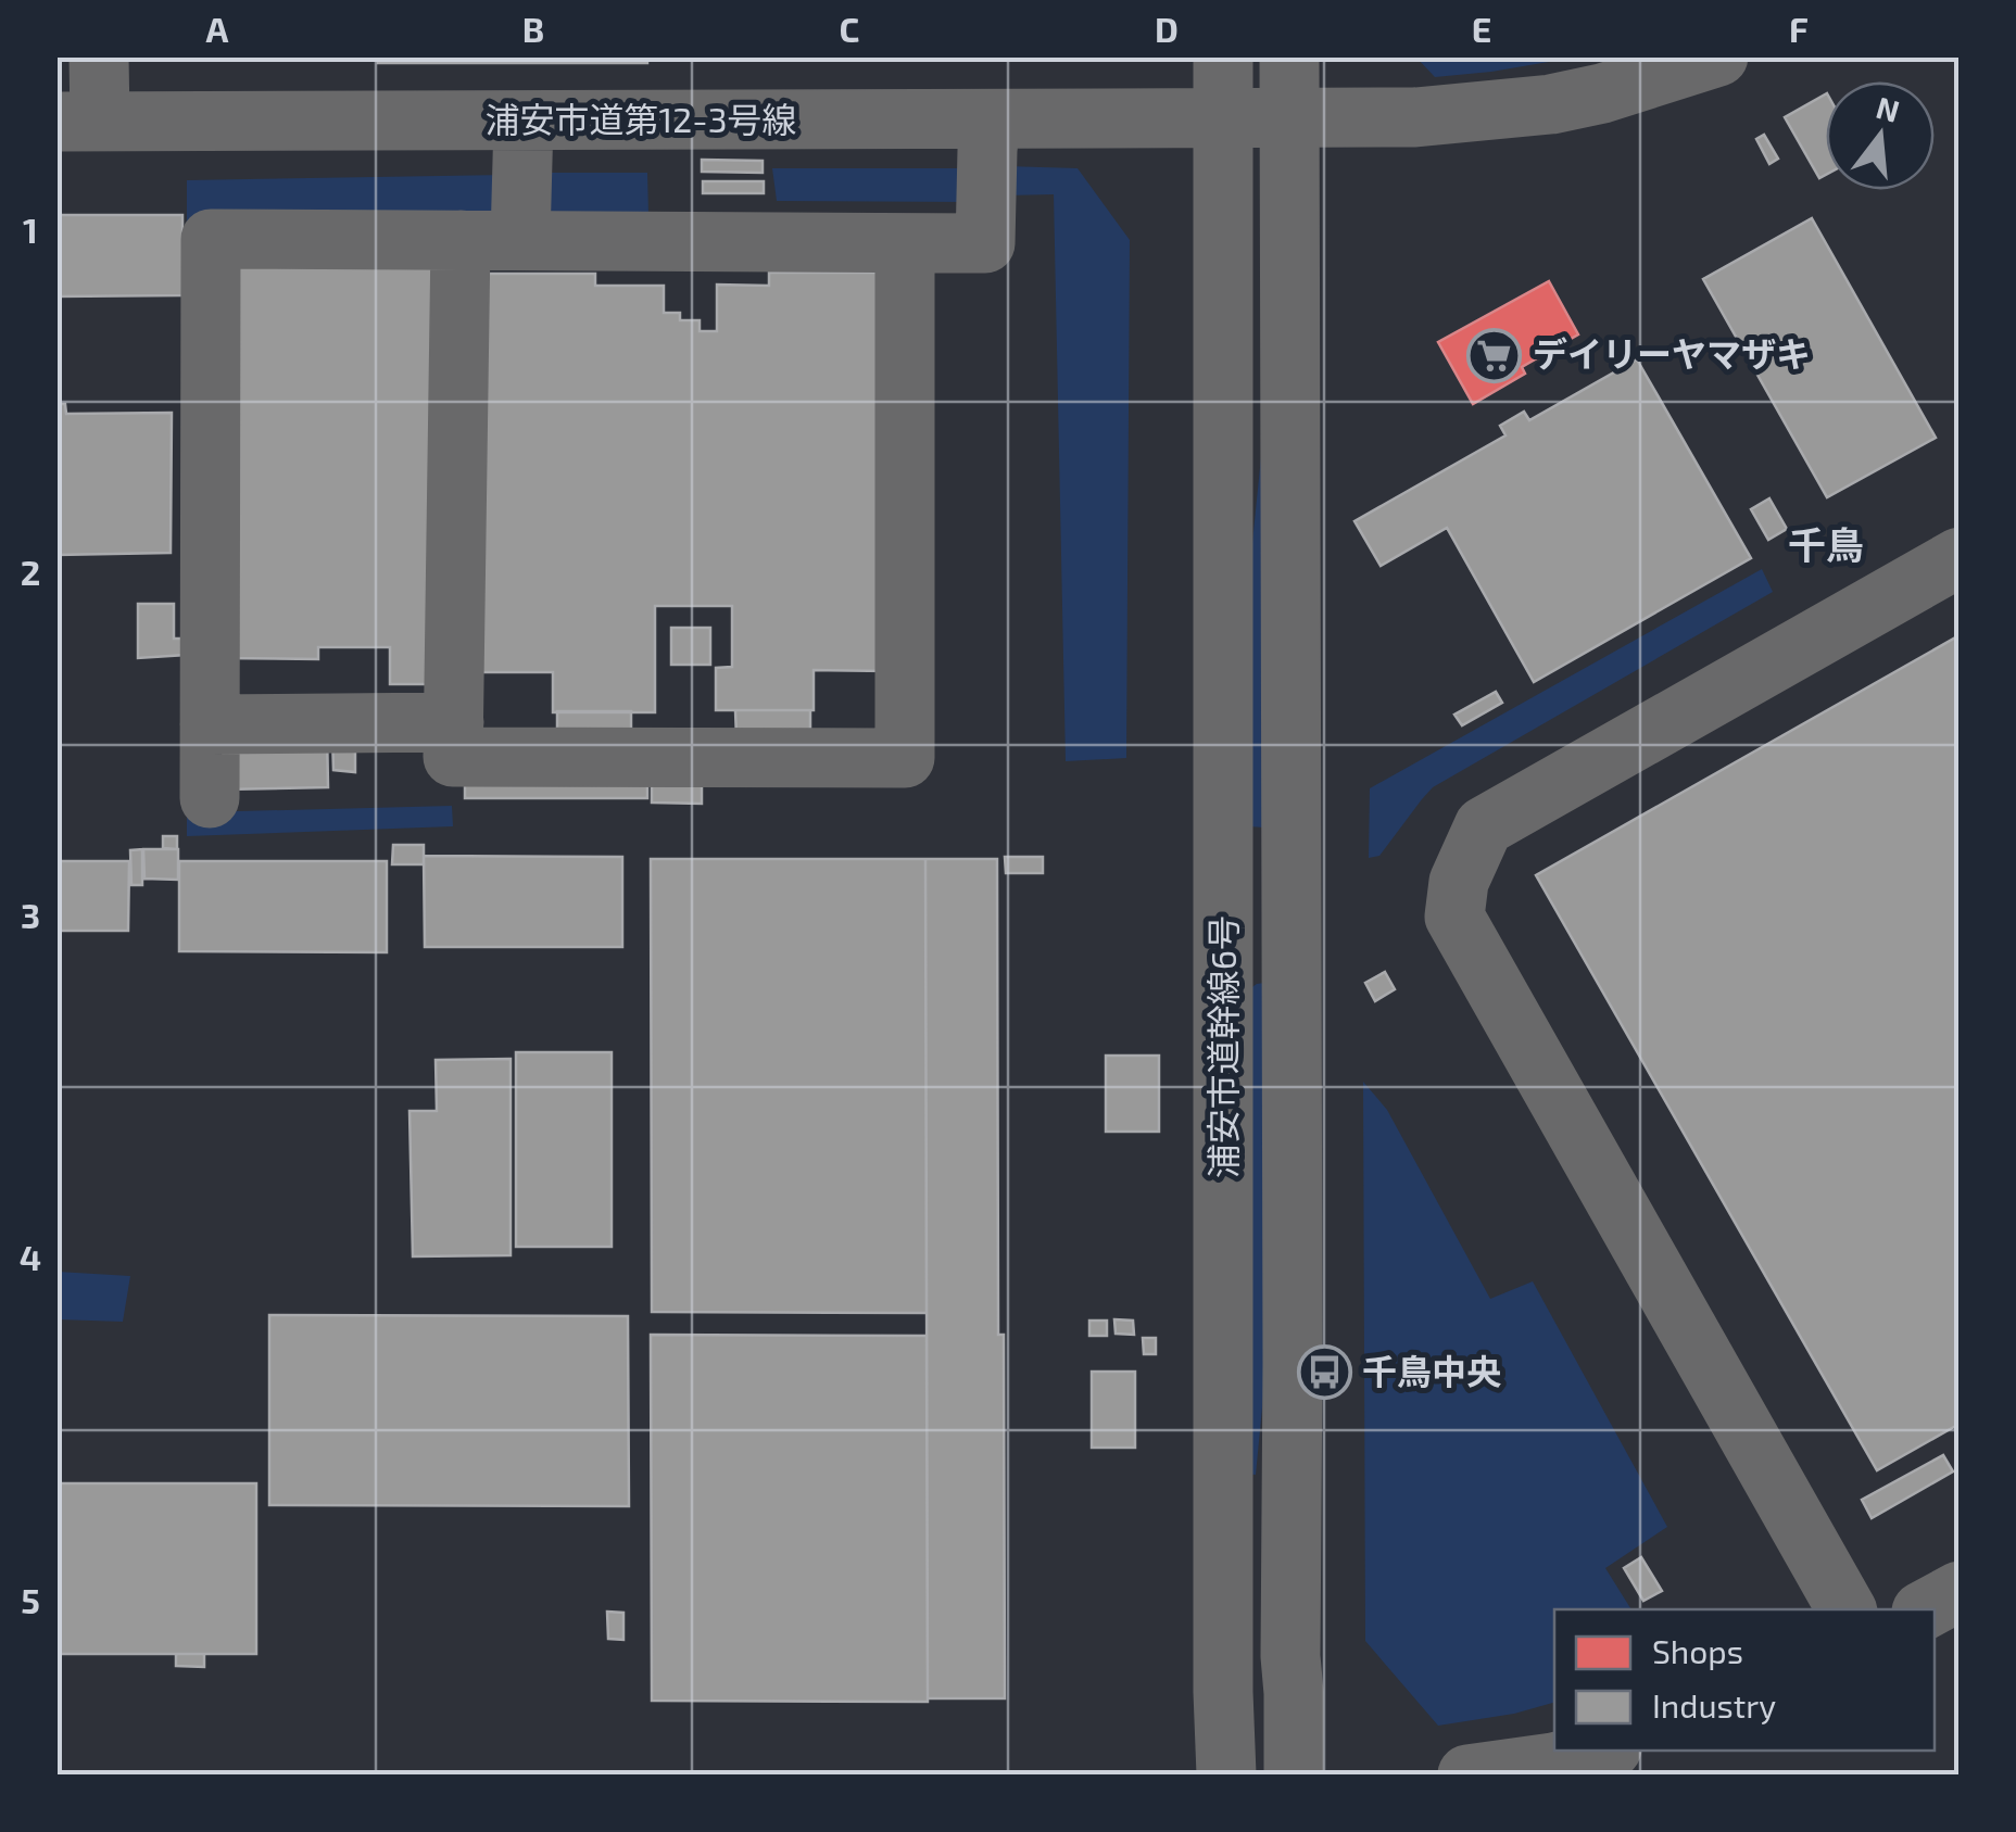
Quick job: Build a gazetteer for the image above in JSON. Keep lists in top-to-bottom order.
{
  "streets": {
    "street": ["浦安市道第12-3号線", "浦安市道幹線6号"]
  },
  "crossings": [
    ["浦安市道第12-3号線", "浦安市道幹線6号"]
  ],
  "districts": ["千鳥"],
  "places": {
    "supermarket": ["デイリーヤマザキ"],
    "bus stop": ["千鳥中央"]
  },
  "legend": ["Shops", "Industry"],
  "north": "top",
  "grid": {
    "columns": [
      "A",
      "B",
      "C",
      "D",
      "E",
      "F"
    ],
    "rows": [
      "1",
      "2",
      "3",
      "4",
      "5"
    ]
  }
}
